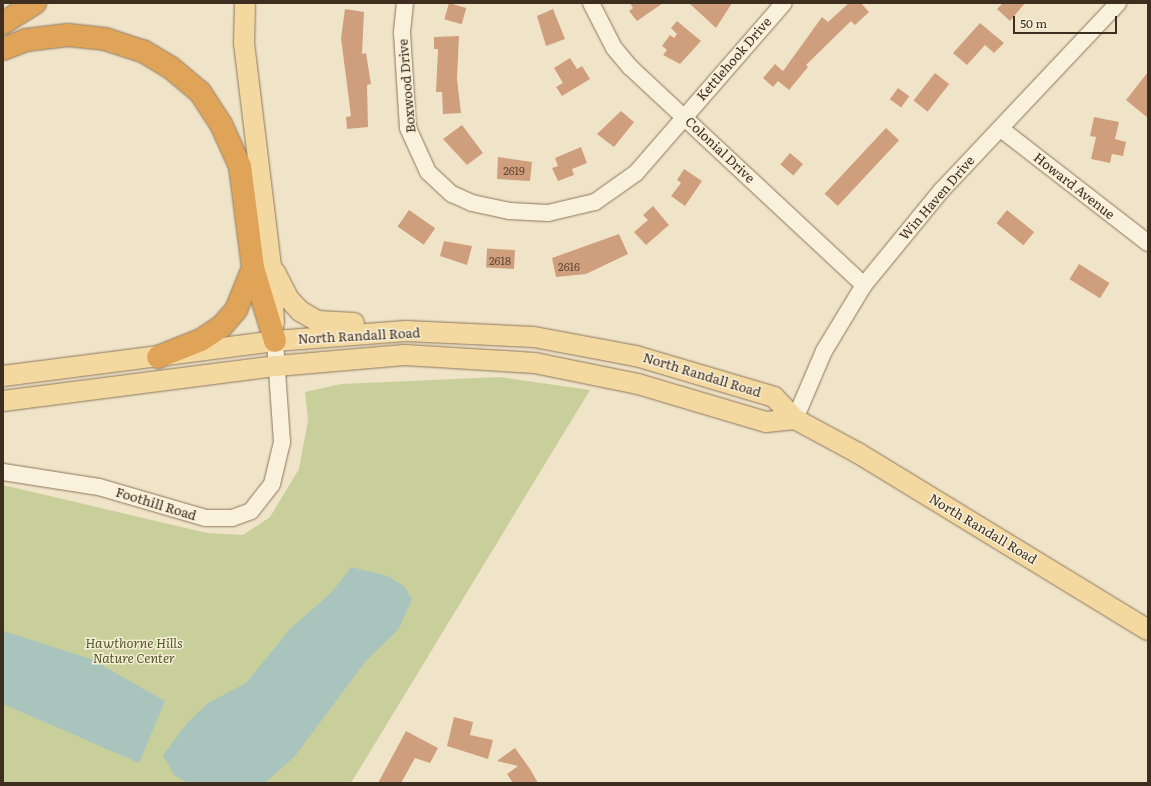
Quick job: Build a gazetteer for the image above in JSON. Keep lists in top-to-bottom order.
{
  "streets": {
    "main road": ["North Randall Road"],
    "street": [
      "Kettlehook Drive",
      "Boxwood Drive",
      "Colonial Drive",
      "Howard Avenue",
      "Win Haven Drive",
      "Foothill Road"
    ]
  },
  "crossings": [
    ["Kettlehook Drive", "Boxwood Drive"],
    ["Kettlehook Drive", "Colonial Drive"],
    ["Boxwood Drive", "Colonial Drive"],
    ["Colonial Drive", "Win Haven Drive"],
    ["Howard Avenue", "Win Haven Drive"],
    ["Win Haven Drive", "North Randall Road"],
    ["North Randall Road", "Foothill Road"]
  ],
  "parks": ["Hawthorne Hills Nature Center"],
  "house_numbers": ["2619", "2618", "2616"],
  "scale_bar": "50 m"
}
